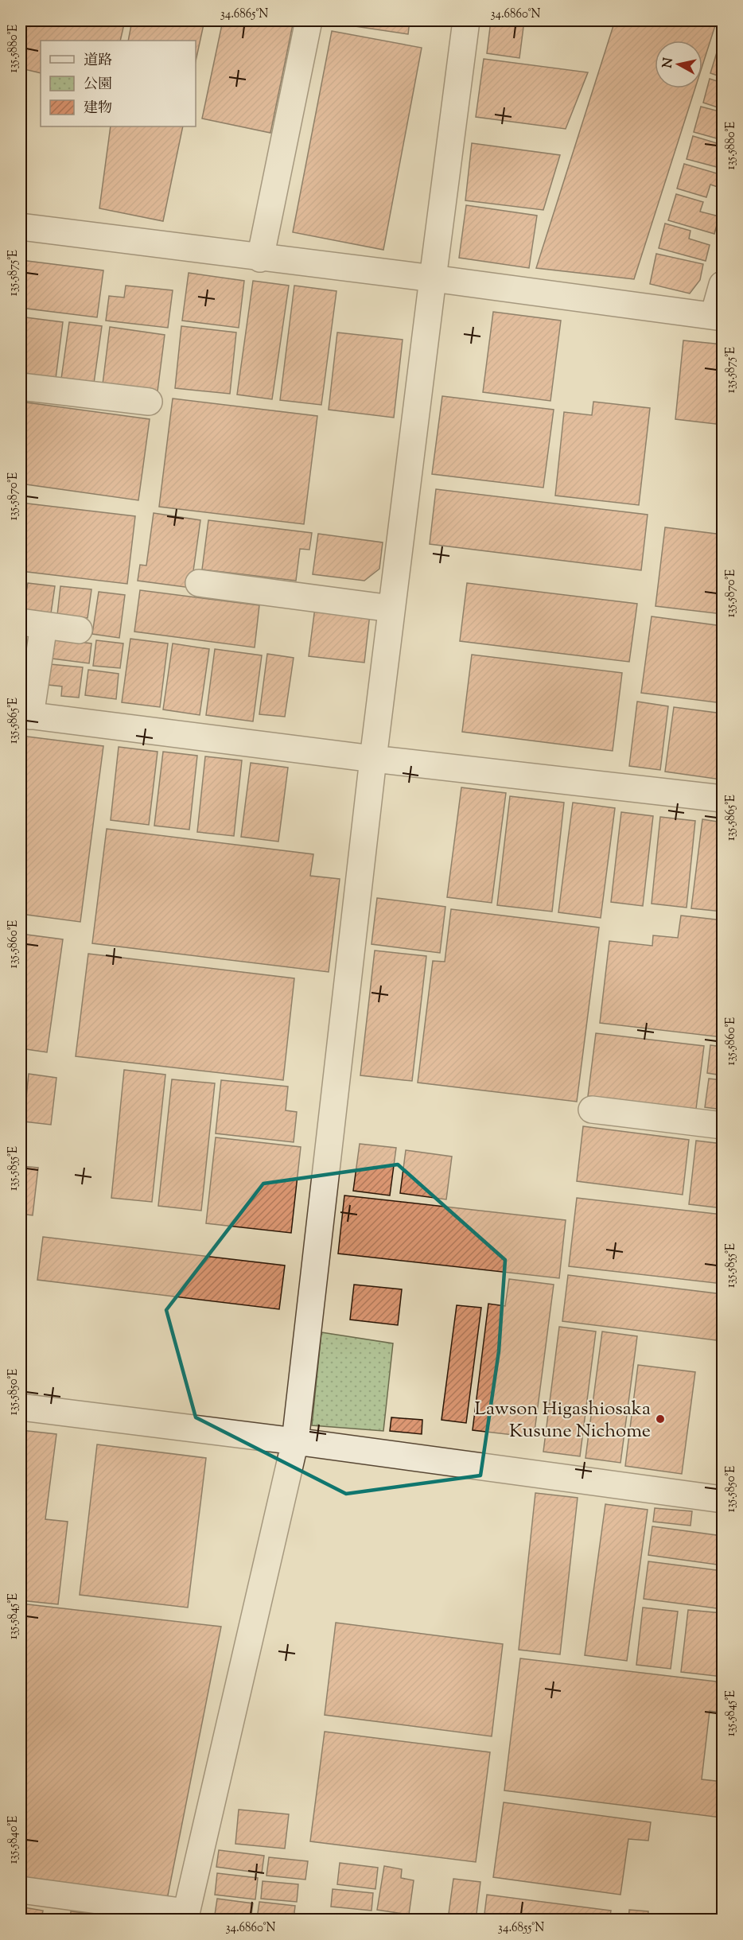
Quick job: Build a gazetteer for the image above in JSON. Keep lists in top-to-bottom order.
{
  "places": ["Lawson Higashiosaka Kusune Nichome"],
  "legend": ["道路", "公園", "建物"],
  "north": "left",
  "coordinates": [
    "34.6865°N",
    "34.6860°N",
    "135.5880°E",
    "135.5875°E",
    "135.5870°E",
    "135.5865°E",
    "135.5860°E",
    "135.5855°E",
    "135.5850°E",
    "135.5845°E",
    "135.5840°E",
    "34.6855°N"
  ]
}
